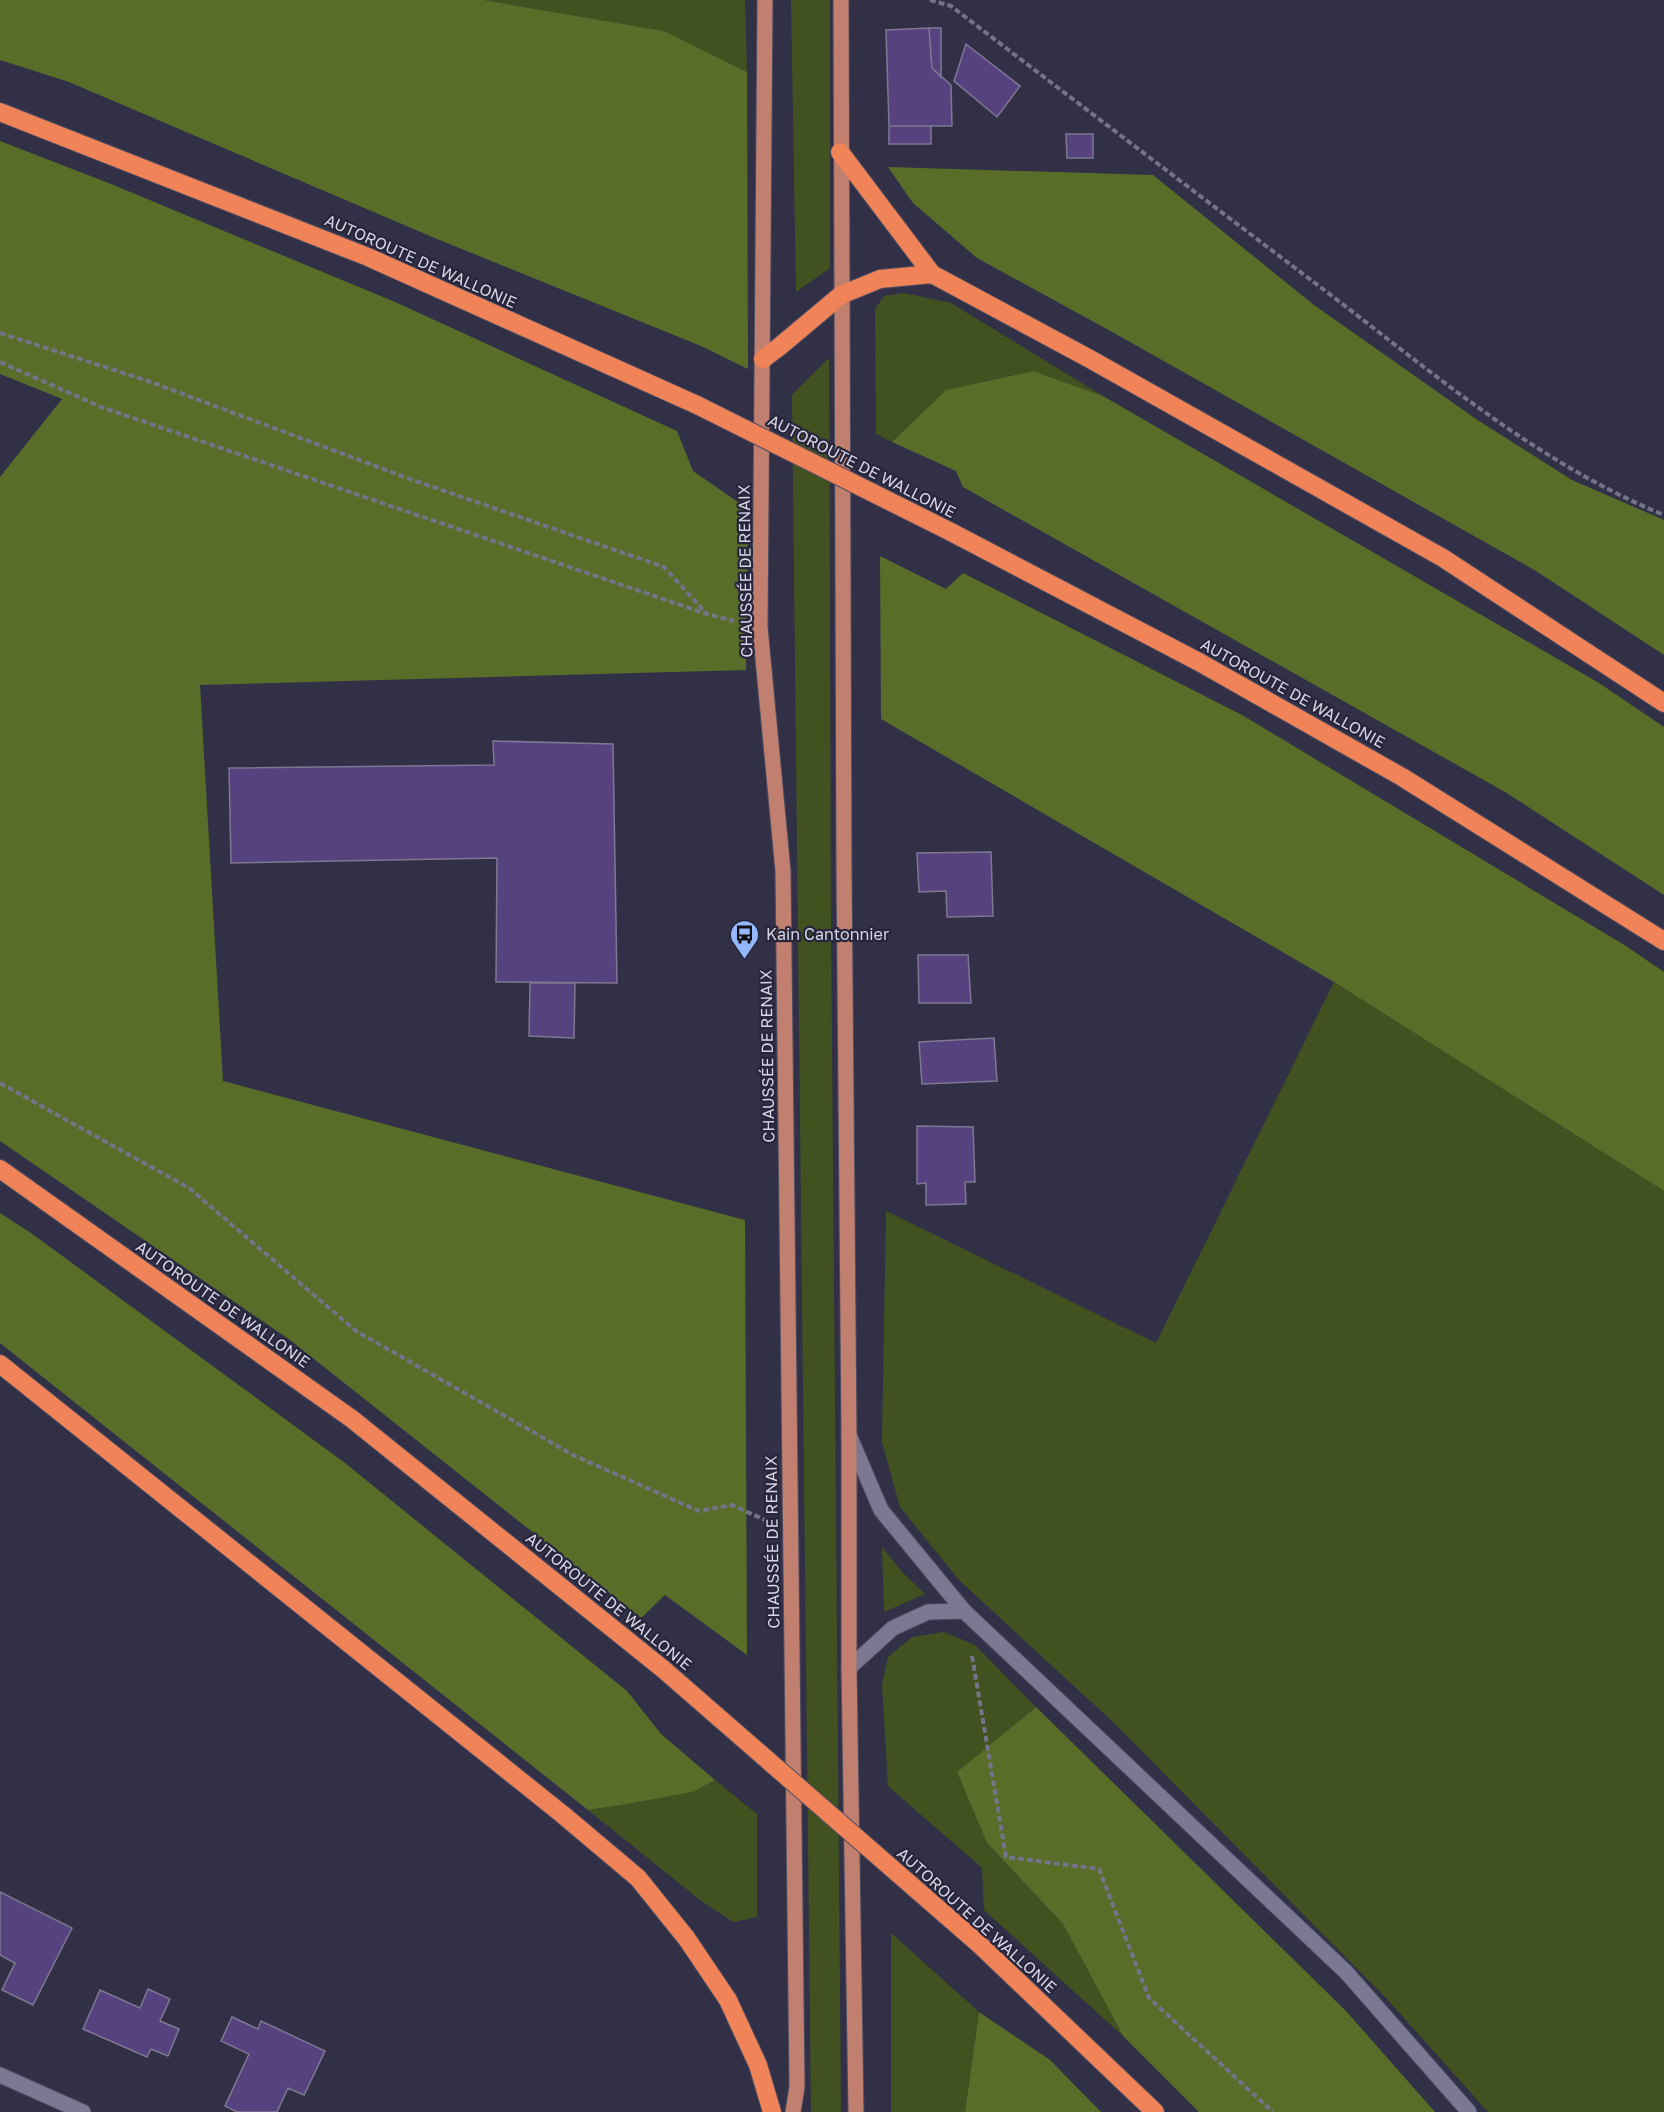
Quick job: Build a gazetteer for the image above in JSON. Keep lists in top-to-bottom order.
{
  "streets": {
    "highway": ["AUTOROUTE DE WALLONIE"],
    "main road": ["CHAUSSÉE DE RENAIX"]
  },
  "places": {
    "bus stop": ["Kain Cantonnier"]
  }
}
